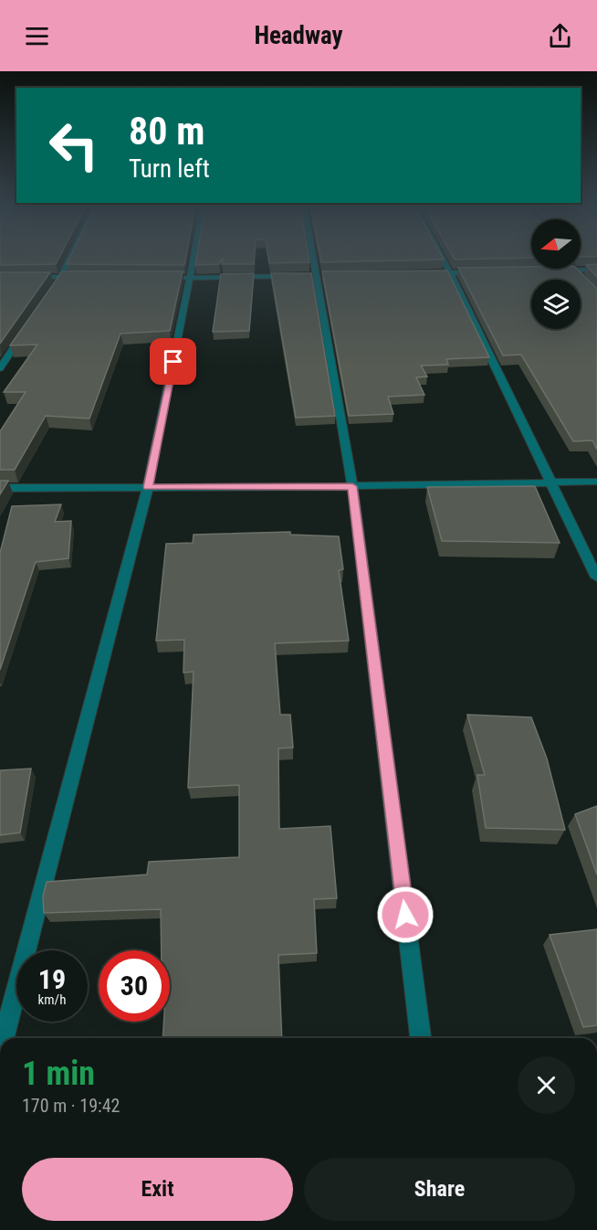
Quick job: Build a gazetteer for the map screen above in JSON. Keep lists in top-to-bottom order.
{
  "north": "left",
  "page": {
    "header": "Headway",
    "turn": ["80 m", "Turn left"],
    "speed": "19 km/h",
    "limit": "30",
    "heading": ["1 min", "170 m · 19:42"],
    "buttons": ["Exit", "Share"]
  }
}
